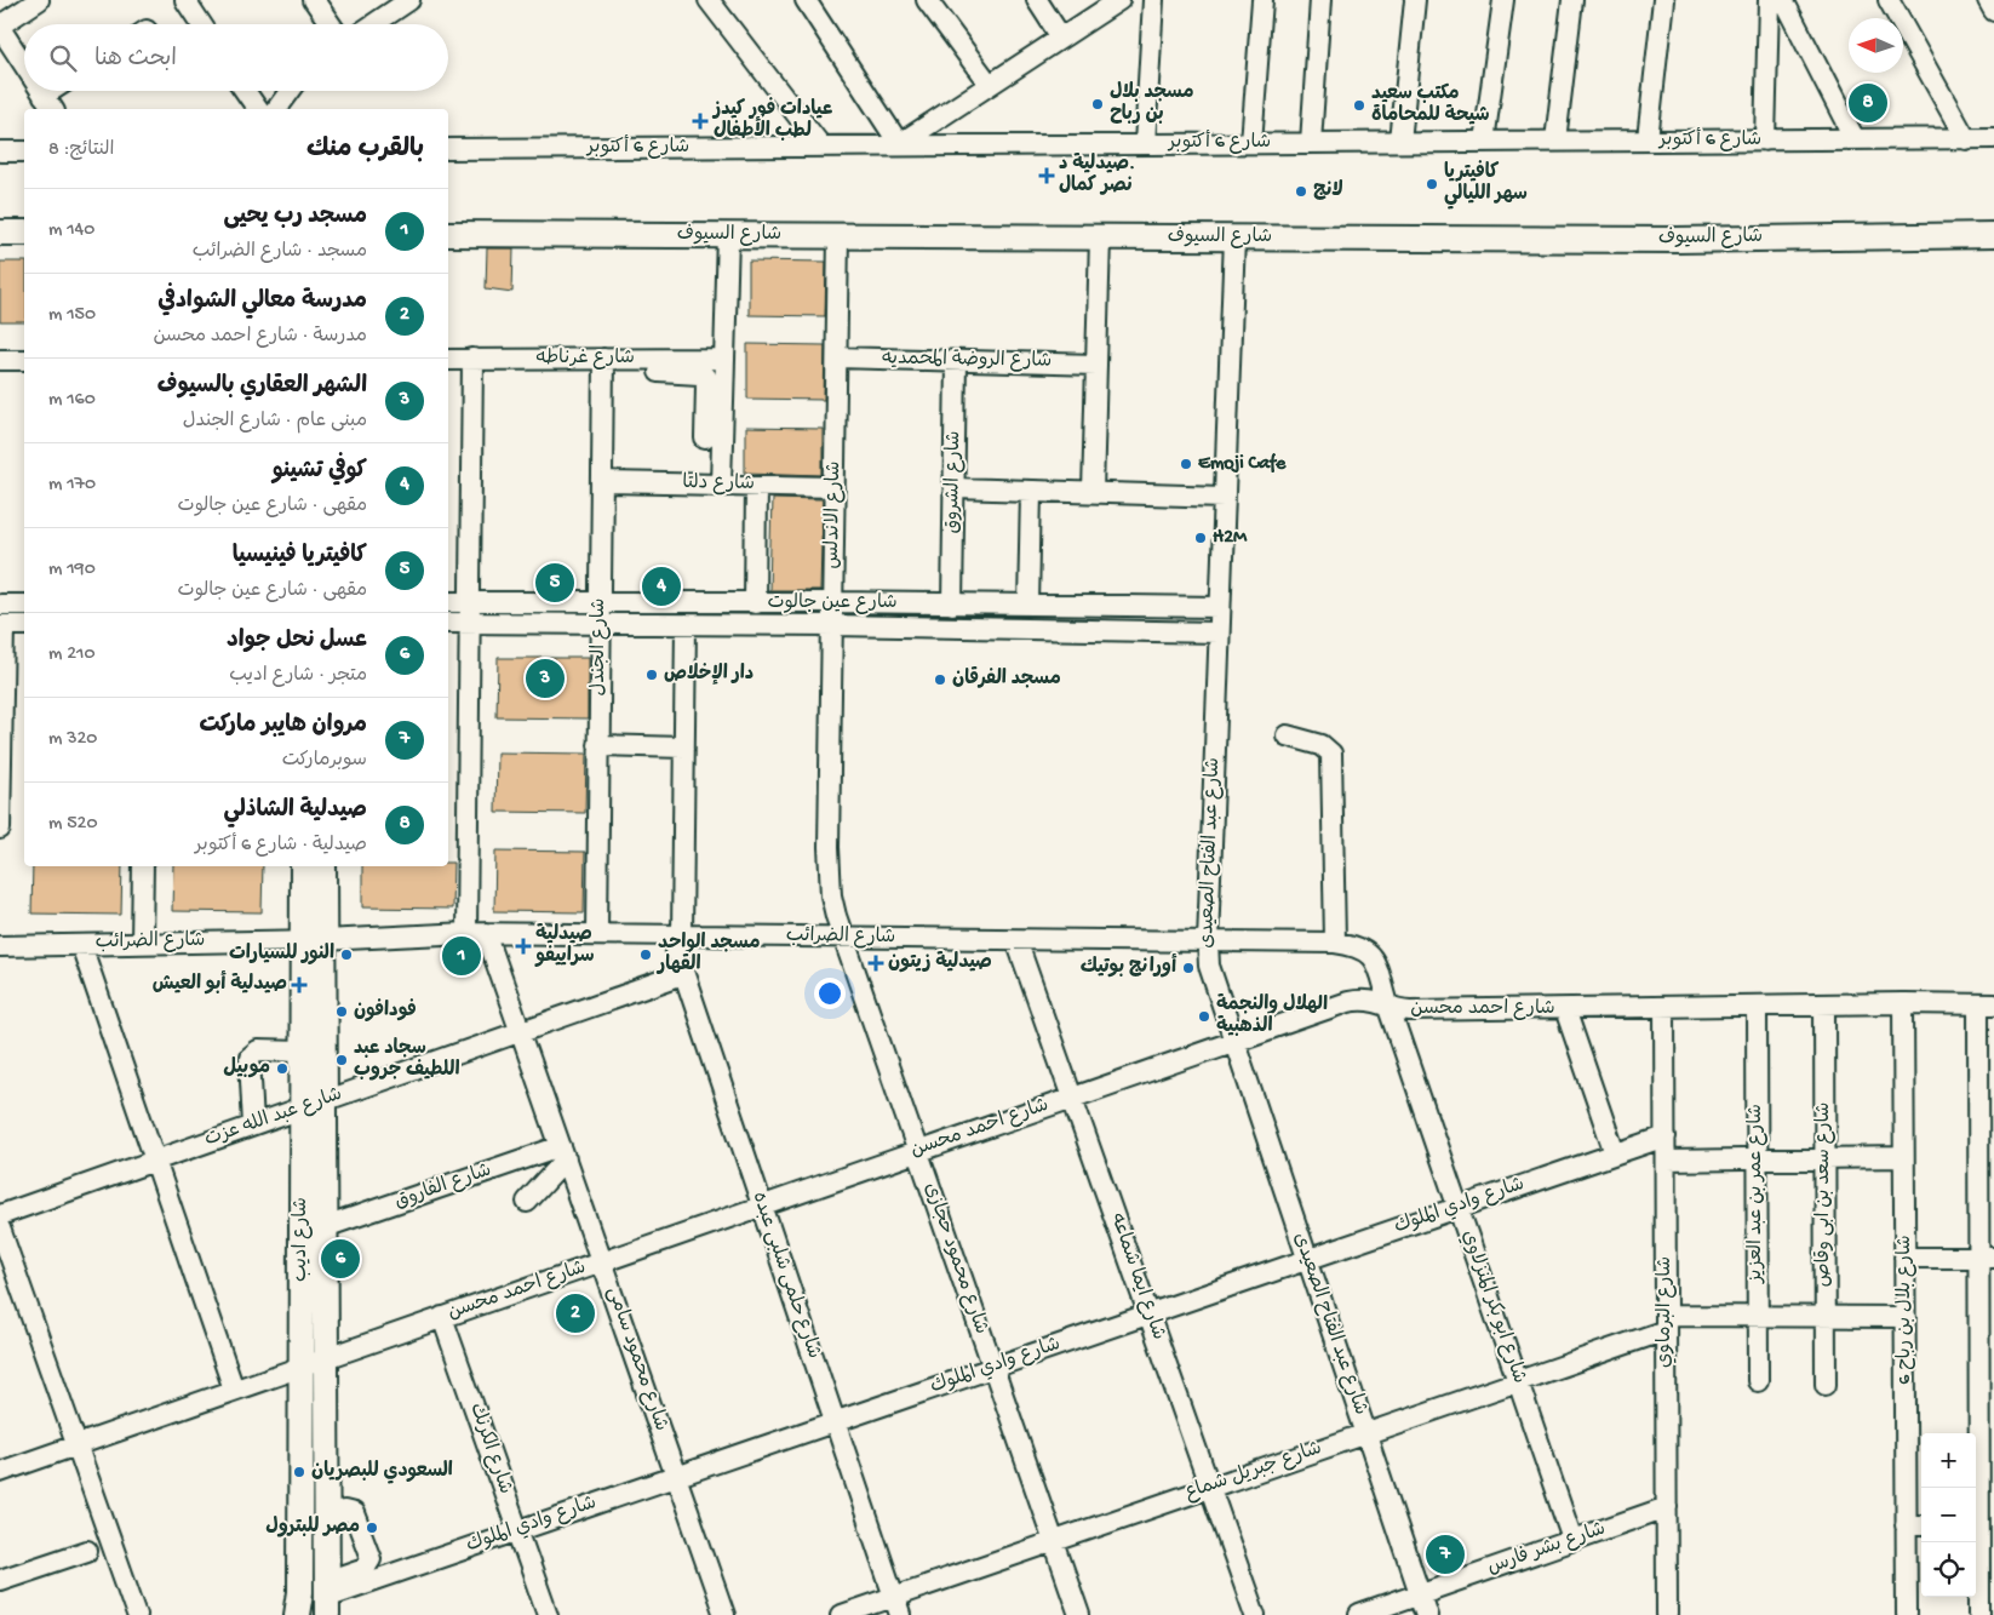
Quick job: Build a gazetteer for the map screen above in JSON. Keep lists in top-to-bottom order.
{
  "streets": {
    "main road": ["شارع السيوف", "شارع اديب"],
    "street": [
      "شارع 6 أكتوبر",
      "شارع غرناطه",
      "شارع الروضة المحمديه",
      "شارع الشروق",
      "شارع دلتا",
      "شارع الاندلس",
      "شارع عين جالوت",
      "شارع الجندل",
      "شارع عبد الفتاح الصعيدى",
      "شارع الضرائب",
      "شارع احمد محسن",
      "شارع عبد الله عزت",
      "شارع الفاروق",
      "شارع عمر بن عبد العزيز",
      "شارع سعد بن ابى وقاص",
      "شارع وادي الملوك",
      "شارع محمود حجازى",
      "شارع حلمى شلبى عبده",
      "شارع ايما شماعه",
      "شارع ابو بكر المنزلاوي",
      "شارع بلال بن رباح 6",
      "شارع البرماوي",
      "شارع محمود سامى",
      "شارع الكرنك",
      "شارع جبريل شماع",
      "شارع بشر فارس"
    ]
  },
  "crossings": [
    ["شارع السيوف", "شارع الاندلس"],
    ["شارع السيوف", "شارع عبد الفتاح الصعيدى"],
    ["شارع غرناطه", "شارع الجندل"],
    ["شارع الروضة المحمديه", "شارع الشروق"],
    ["شارع الروضة المحمديه", "شارع الاندلس"],
    ["شارع الشروق", "شارع عين جالوت"],
    ["شارع دلتا", "شارع الاندلس"],
    ["شارع دلتا", "شارع الجندل"],
    ["شارع الاندلس", "شارع عين جالوت"],
    ["شارع الاندلس", "شارع الضرائب"],
    ["شارع الاندلس", "شارع محمود حجازى"],
    ["شارع عين جالوت", "شارع الجندل"],
    ["شارع عين جالوت", "شارع عبد الفتاح الصعيدى"],
    ["شارع عين جالوت", "شارع حلمى شلبى عبده"],
    ["شارع الجندل", "شارع الضرائب"],
    ["شارع عبد الفتاح الصعيدى", "شارع الضرائب"],
    ["شارع عبد الفتاح الصعيدى", "شارع احمد محسن"],
    ["شارع عبد الفتاح الصعيدى", "شارع وادي الملوك"],
    ["شارع عبد الفتاح الصعيدى", "شارع جبريل شماع"],
    ["شارع عبد الفتاح الصعيدى", "شارع بشر فارس"],
    ["شارع الضرائب", "شارع احمد محسن"],
    ["شارع الضرائب", "شارع اديب"],
    ["شارع الضرائب", "شارع محمود حجازى"],
    ["شارع الضرائب", "شارع حلمى شلبى عبده"],
    ["شارع الضرائب", "شارع ايما شماعه"],
    ["شارع الضرائب", "شارع ابو بكر المنزلاوي"],
    ["شارع الضرائب", "شارع محمود سامى"],
    ["شارع احمد محسن", "شارع عمر بن عبد العزيز"],
    ["شارع احمد محسن", "شارع سعد بن ابى وقاص"],
    ["شارع احمد محسن", "شارع اديب"],
    ["شارع احمد محسن", "شارع محمود حجازى"],
    ["شارع احمد محسن", "شارع حلمى شلبى عبده"],
    ["شارع احمد محسن", "شارع ايما شماعه"],
    ["شارع احمد محسن", "شارع ابو بكر المنزلاوي"],
    ["شارع احمد محسن", "شارع بلال بن رباح 6"],
    ["شارع احمد محسن", "شارع البرماوي"],
    ["شارع احمد محسن", "شارع محمود سامى"],
    ["شارع احمد محسن", "شارع الكرنك"],
    ["شارع عبد الله عزت", "شارع اديب"],
    ["شارع عبد الله عزت", "شارع حلمى شلبى عبده"],
    ["شارع عبد الله عزت", "شارع محمود سامى"],
    ["شارع الفاروق", "شارع اديب"],
    ["شارع الفاروق", "شارع محمود سامى"],
    ["شارع عمر بن عبد العزيز", "شارع جبريل شماع"],
    ["شارع سعد بن ابى وقاص", "شارع جبريل شماع"],
    ["شارع وادي الملوك", "شارع اديب"],
    ["شارع وادي الملوك", "شارع محمود حجازى"],
    ["شارع وادي الملوك", "شارع حلمى شلبى عبده"],
    ["شارع وادي الملوك", "شارع ايما شماعه"],
    ["شارع وادي الملوك", "شارع ابو بكر المنزلاوي"],
    ["شارع وادي الملوك", "شارع البرماوي"],
    ["شارع وادي الملوك", "شارع محمود سامى"],
    ["شارع وادي الملوك", "شارع الكرنك"],
    ["شارع محمود حجازى", "شارع جبريل شماع"],
    ["شارع حلمى شلبى عبده", "شارع جبريل شماع"],
    ["شارع ايما شماعه", "شارع جبريل شماع"],
    ["شارع ابو بكر المنزلاوي", "شارع جبريل شماع"],
    ["شارع ابو بكر المنزلاوي", "شارع بشر فارس"],
    ["شارع بلال بن رباح 6", "شارع جبريل شماع"],
    ["شارع البرماوي", "شارع جبريل شماع"],
    ["شارع البرماوي", "شارع بشر فارس"]
  ],
  "places": {
    "other": [
      "مسجد بلال بن رباح",
      "مكتب سعيد شيحة للمحاماة",
      "كافيتريا سهر الليالي",
      "لانج",
      "Emoji Cafe",
      "H2M",
      "دار الإخلاص",
      "مسجد الفرقان",
      "النور للسيارات",
      "مسجد الواحد القهار",
      "أورانج بوتيك",
      "فودافون",
      "الهلال والنجمة الذهبية",
      "سجاد عبد اللطيف جروب",
      "موبيل",
      "السعودي للبصريان",
      "مصر للبترول"
    ],
    "health": [
      "عيادات فور كيدز لطب الأطفال",
      "صيدلية د. نصر كمال",
      "صيدلية سراييفو",
      "صيدلية زيتون",
      "صيدلية أبو العيش"
    ]
  },
  "north": "left",
  "page": {
    "search": "ابحث هنا",
    "pins": [
      "8",
      "5",
      "4",
      "3",
      "1",
      "6",
      "2",
      "7"
    ],
    "heading": ["بالقرب منك", "النتائج: 8"],
    "list": [
      {
        "mark": "1",
        "name": "مسجد رب يحيى",
        "note": "مسجد · شارع الضرائب",
        "value": "140 m"
      },
      {
        "mark": "2",
        "name": "مدرسة معالي الشوادفي",
        "note": "مدرسة · شارع احمد محسن",
        "value": "150 m"
      },
      {
        "mark": "3",
        "name": "الشهر العقاري بالسيوف",
        "note": "مبنى عام · شارع الجندل",
        "value": "160 m"
      },
      {
        "mark": "4",
        "name": "كوفي تشينو",
        "note": "مقهى · شارع عين جالوت",
        "value": "170 m"
      },
      {
        "mark": "5",
        "name": "كافيتريا فينيسيا",
        "note": "مقهى · شارع عين جالوت",
        "value": "190 m"
      },
      {
        "mark": "6",
        "name": "عسل نحل جواد",
        "note": "متجر · شارع اديب",
        "value": "210 m"
      },
      {
        "mark": "7",
        "name": "مروان هايبر ماركت",
        "note": "سوبرماركت",
        "value": "320 m"
      },
      {
        "mark": "8",
        "name": "صيدلية الشاذلي",
        "note": "صيدلية · شارع 6 أكتوبر",
        "value": "520 m"
      }
    ],
    "map_buttons": ["+", "−"]
  }
}
